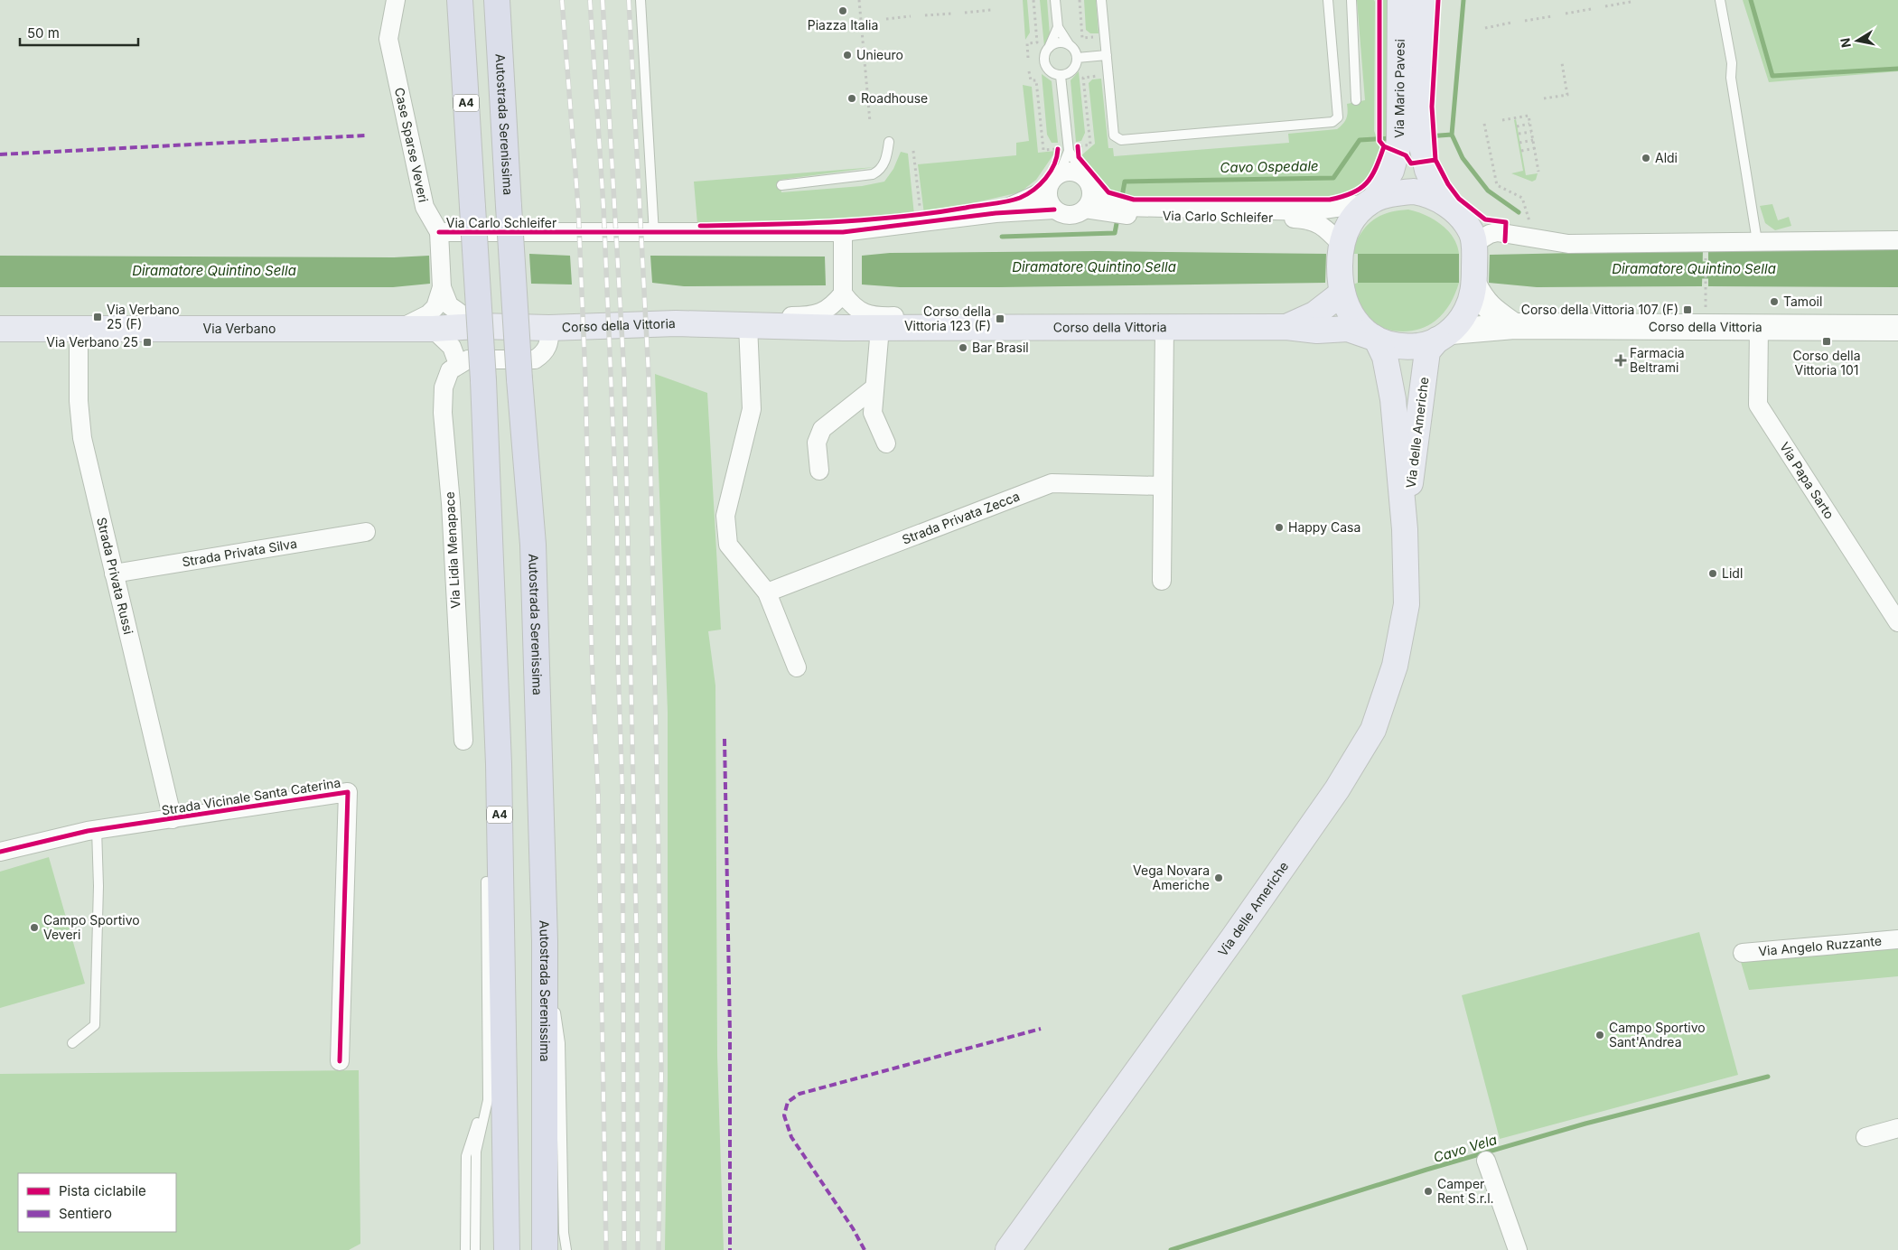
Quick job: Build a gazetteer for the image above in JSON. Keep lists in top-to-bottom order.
{
  "streets": {
    "highway": ["A4", "Autostrada Serenissima"],
    "main road": [
      "Via Mario Pavesi",
      "Corso della Vittoria",
      "Via Verbano",
      "Via delle Americhe"
    ],
    "street": [
      "Case Sparse Veveri",
      "Via Carlo Schleifer",
      "Via Papa Sarto",
      "Strada Privata Zecca",
      "Via Lidia Menapace",
      "Strada Privata Silva",
      "Strada Privata Russi",
      "Strada Vicinale Santa Caterina",
      "Via Angelo Ruzzante"
    ]
  },
  "crossings": [
    ["Via Mario Pavesi", "Via Carlo Schleifer"],
    ["Via Mario Pavesi", "Corso della Vittoria"],
    ["Via Mario Pavesi", "Via delle Americhe"],
    ["Case Sparse Veveri", "Via Carlo Schleifer"],
    ["Case Sparse Veveri", "Corso della Vittoria"],
    ["Case Sparse Veveri", "Via Verbano"],
    ["Via Carlo Schleifer", "Corso della Vittoria"],
    ["Via Carlo Schleifer", "Via delle Americhe"],
    ["Corso della Vittoria", "Via Verbano"],
    ["Corso della Vittoria", "Via delle Americhe"],
    ["Corso della Vittoria", "Via Papa Sarto"],
    ["Via Verbano", "Strada Privata Russi"],
    ["Strada Privata Silva", "Strada Privata Russi"],
    ["Strada Privata Russi", "Strada Vicinale Santa Caterina"]
  ],
  "water": ["Cavo Ospedale", "Diramatore Quintino Sella", "Cavo Vela"],
  "places": {
    "other": [
      "Piazza Italia",
      "Unieuro",
      "Roadhouse",
      "Aldi",
      "Tamoil",
      "Bar Brasil",
      "Happy Casa",
      "Lidl",
      "Vega Novara Americhe",
      "Campo Sportivo Veveri",
      "Campo Sportivo Sant'Andrea",
      "Camper Rent S.r.l."
    ],
    "transit": [
      "Corso della Vittoria 107 (F)",
      "Via Verbano 25 (F)",
      "Corso della Vittoria 123 (F)",
      "Corso della Vittoria 101",
      "Via Verbano 25"
    ],
    "health": ["Farmacia Beltrami"]
  },
  "legend": ["Pista ciclabile", "Sentiero"],
  "scale_bar": "50 m",
  "north": "left"
}
